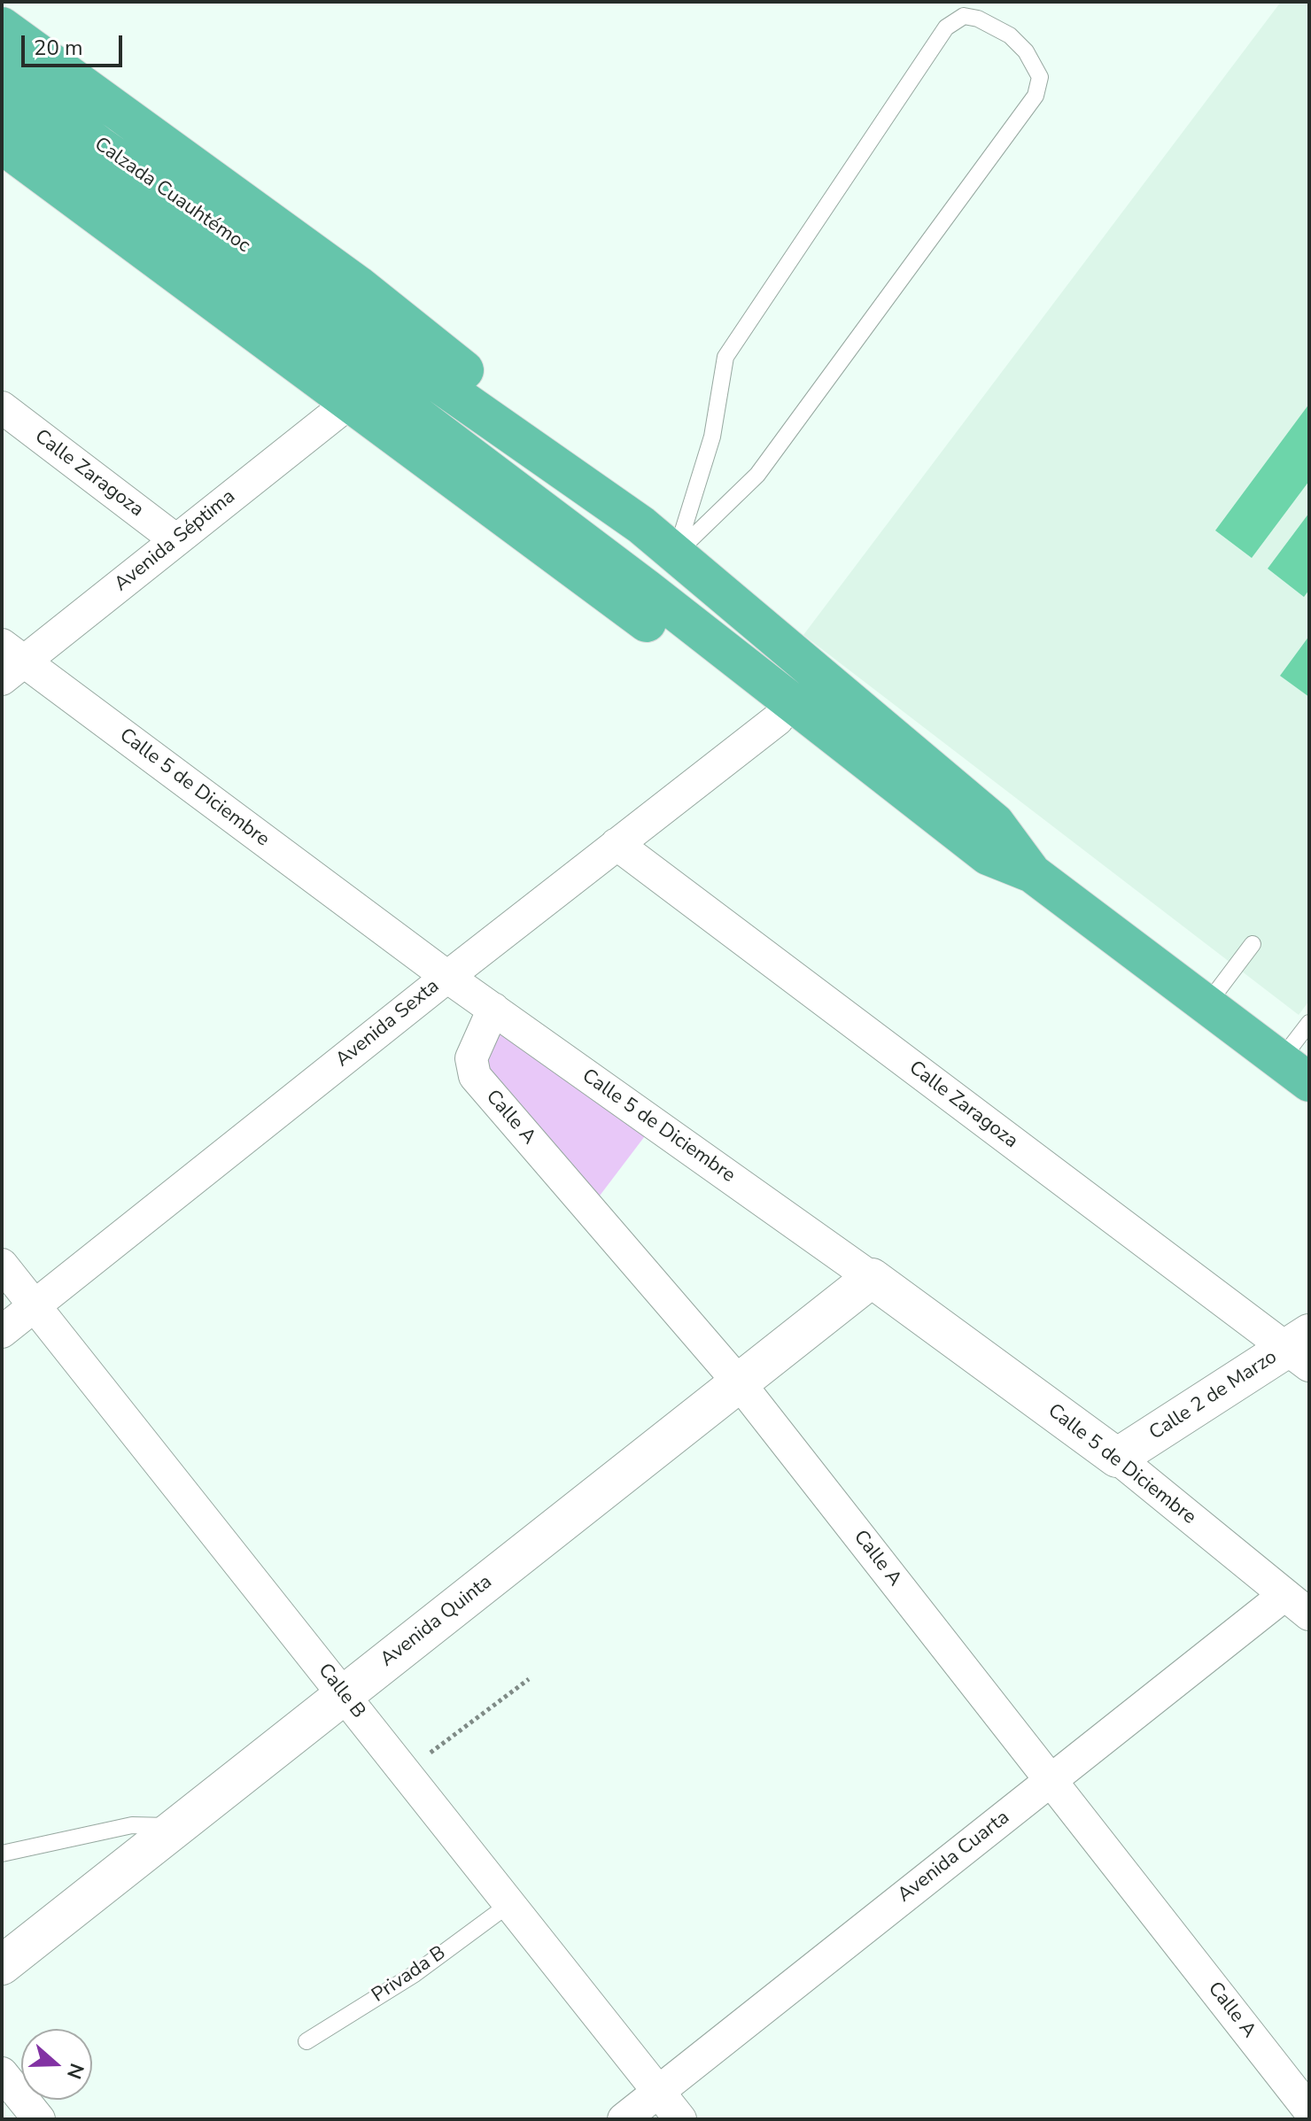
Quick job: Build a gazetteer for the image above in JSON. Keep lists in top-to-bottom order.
{
  "streets": {
    "main road": ["Calzada Cuauhtémoc"],
    "street": [
      "Calle Zaragoza",
      "Avenida Séptima",
      "Calle 5 de Diciembre",
      "Avenida Sexta",
      "Calle A",
      "Calle 2 de Marzo",
      "Avenida Quinta",
      "Calle B",
      "Avenida Cuarta"
    ],
    "lane": ["Privada B"]
  },
  "crossings": [
    ["Calle Zaragoza", "Avenida Séptima"],
    ["Calle Zaragoza", "Avenida Sexta"],
    ["Calle Zaragoza", "Calle 2 de Marzo"],
    ["Avenida Séptima", "Calle 5 de Diciembre"],
    ["Calle 5 de Diciembre", "Avenida Sexta"],
    ["Calle 5 de Diciembre", "Calle A"],
    ["Calle 5 de Diciembre", "Calle 2 de Marzo"],
    ["Calle 5 de Diciembre", "Avenida Quinta"],
    ["Calle 5 de Diciembre", "Avenida Cuarta"],
    ["Avenida Sexta", "Calle B"],
    ["Calle A", "Avenida Quinta"],
    ["Calle A", "Avenida Cuarta"],
    ["Avenida Quinta", "Calle B"],
    ["Calle B", "Avenida Cuarta"],
    ["Calle B", "Privada B"]
  ],
  "scale_bar": "20 m",
  "north": "right"
}
